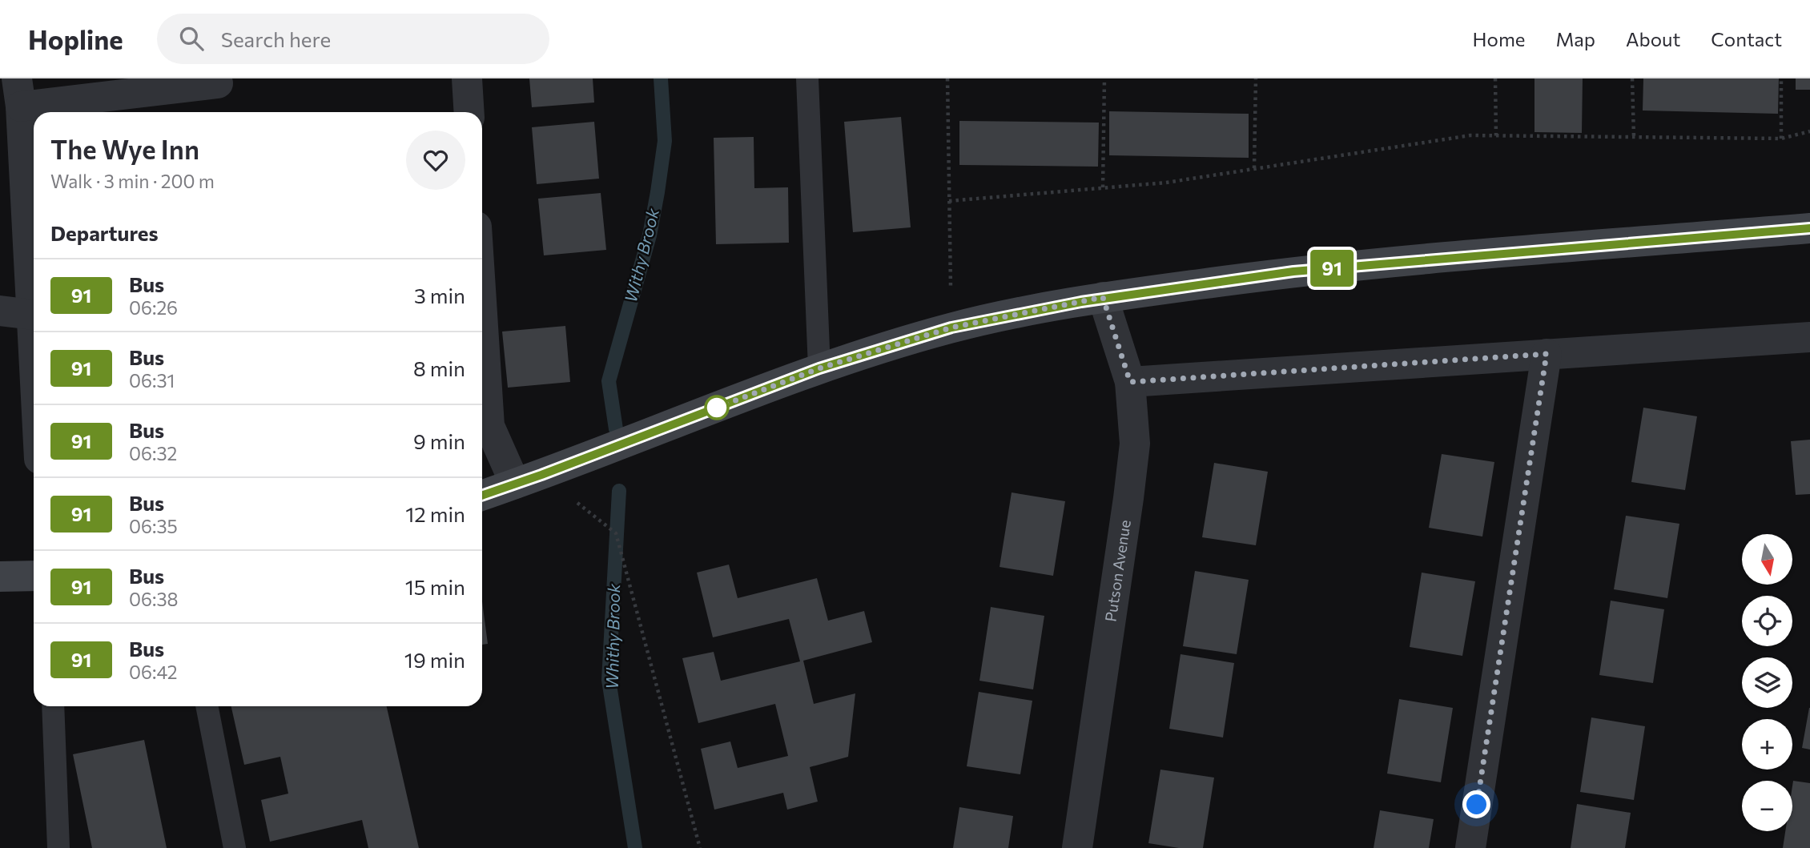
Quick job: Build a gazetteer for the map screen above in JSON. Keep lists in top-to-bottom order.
{
  "streets": {
    "street": ["Putson Avenue"]
  },
  "water": ["Withy Brook", "Whithy Brook"],
  "lines": ["bus line 91"],
  "north": "bottom",
  "page": {
    "header": "Hopline",
    "search": "Search here",
    "nav": [
      "Home",
      "Map",
      "About",
      "Contact"
    ],
    "on_map": "91",
    "heading": [
      ["The Wye Inn", "Walk · 3 min · 200 m"],
      "Departures"
    ],
    "list": [
      {
        "mark": "91",
        "name": "Bus",
        "note": "06:26",
        "value": "3 min"
      },
      {
        "mark": "91",
        "name": "Bus",
        "note": "06:31",
        "value": "8 min"
      },
      {
        "mark": "91",
        "name": "Bus",
        "note": "06:32",
        "value": "9 min"
      },
      {
        "mark": "91",
        "name": "Bus",
        "note": "06:35",
        "value": "12 min"
      },
      {
        "mark": "91",
        "name": "Bus",
        "note": "06:38",
        "value": "15 min"
      },
      {
        "mark": "91",
        "name": "Bus",
        "note": "06:42",
        "value": "19 min"
      }
    ],
    "map_buttons": ["+", "−"]
  }
}
